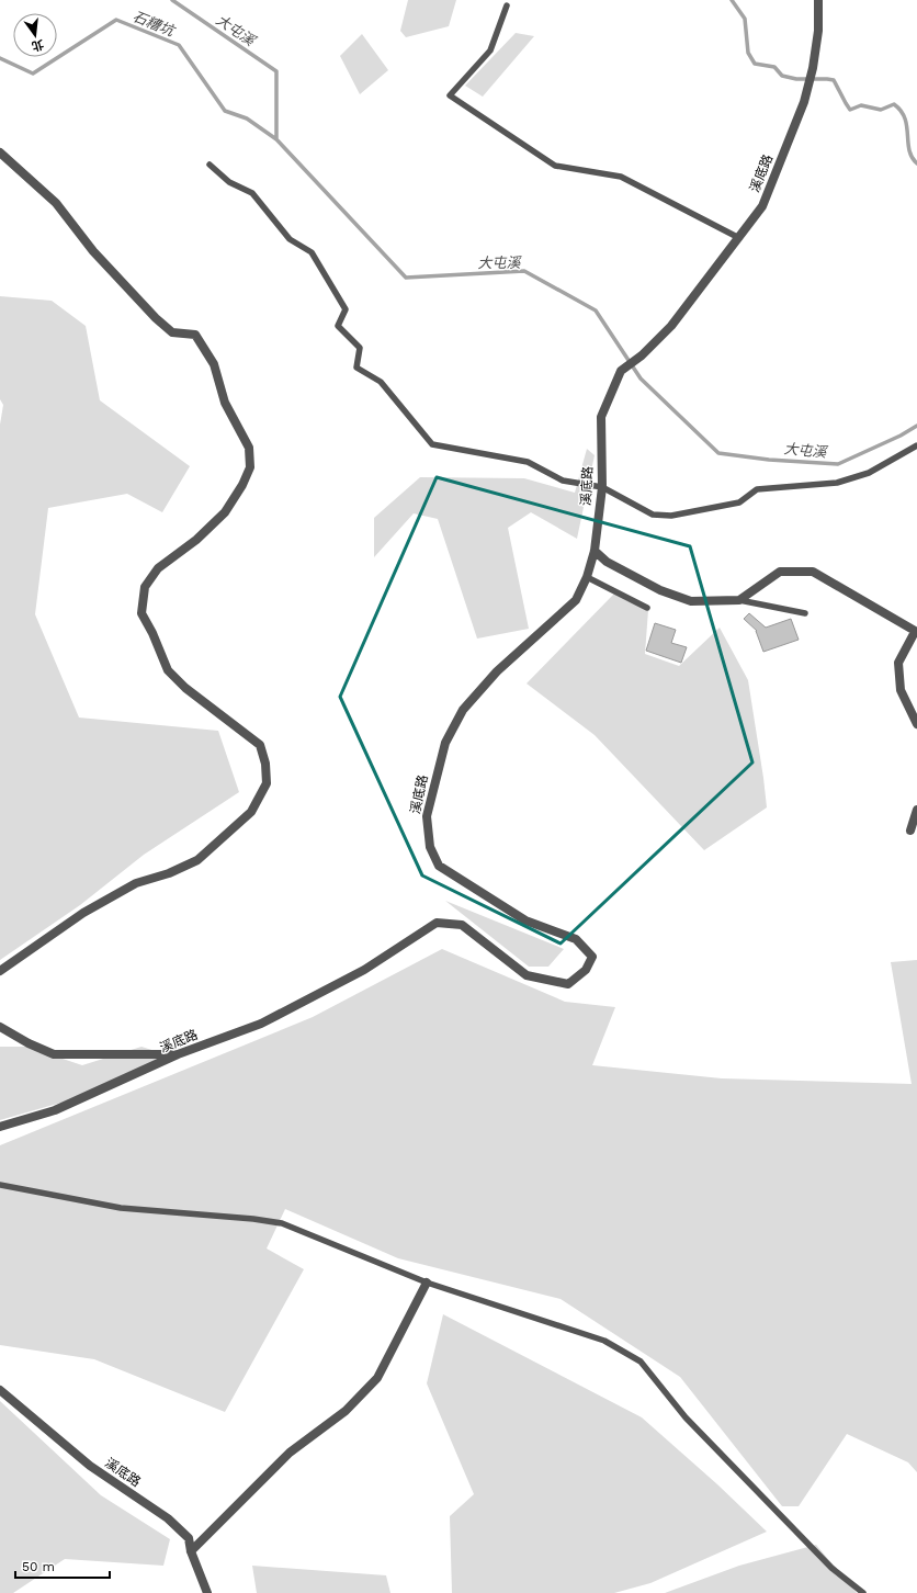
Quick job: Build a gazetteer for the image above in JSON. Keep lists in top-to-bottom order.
{
  "streets": {
    "street": ["溪底路"]
  },
  "water": ["石糟坑", "大屯溪"],
  "scale_bar": "50 m",
  "north": "bottom"
}
